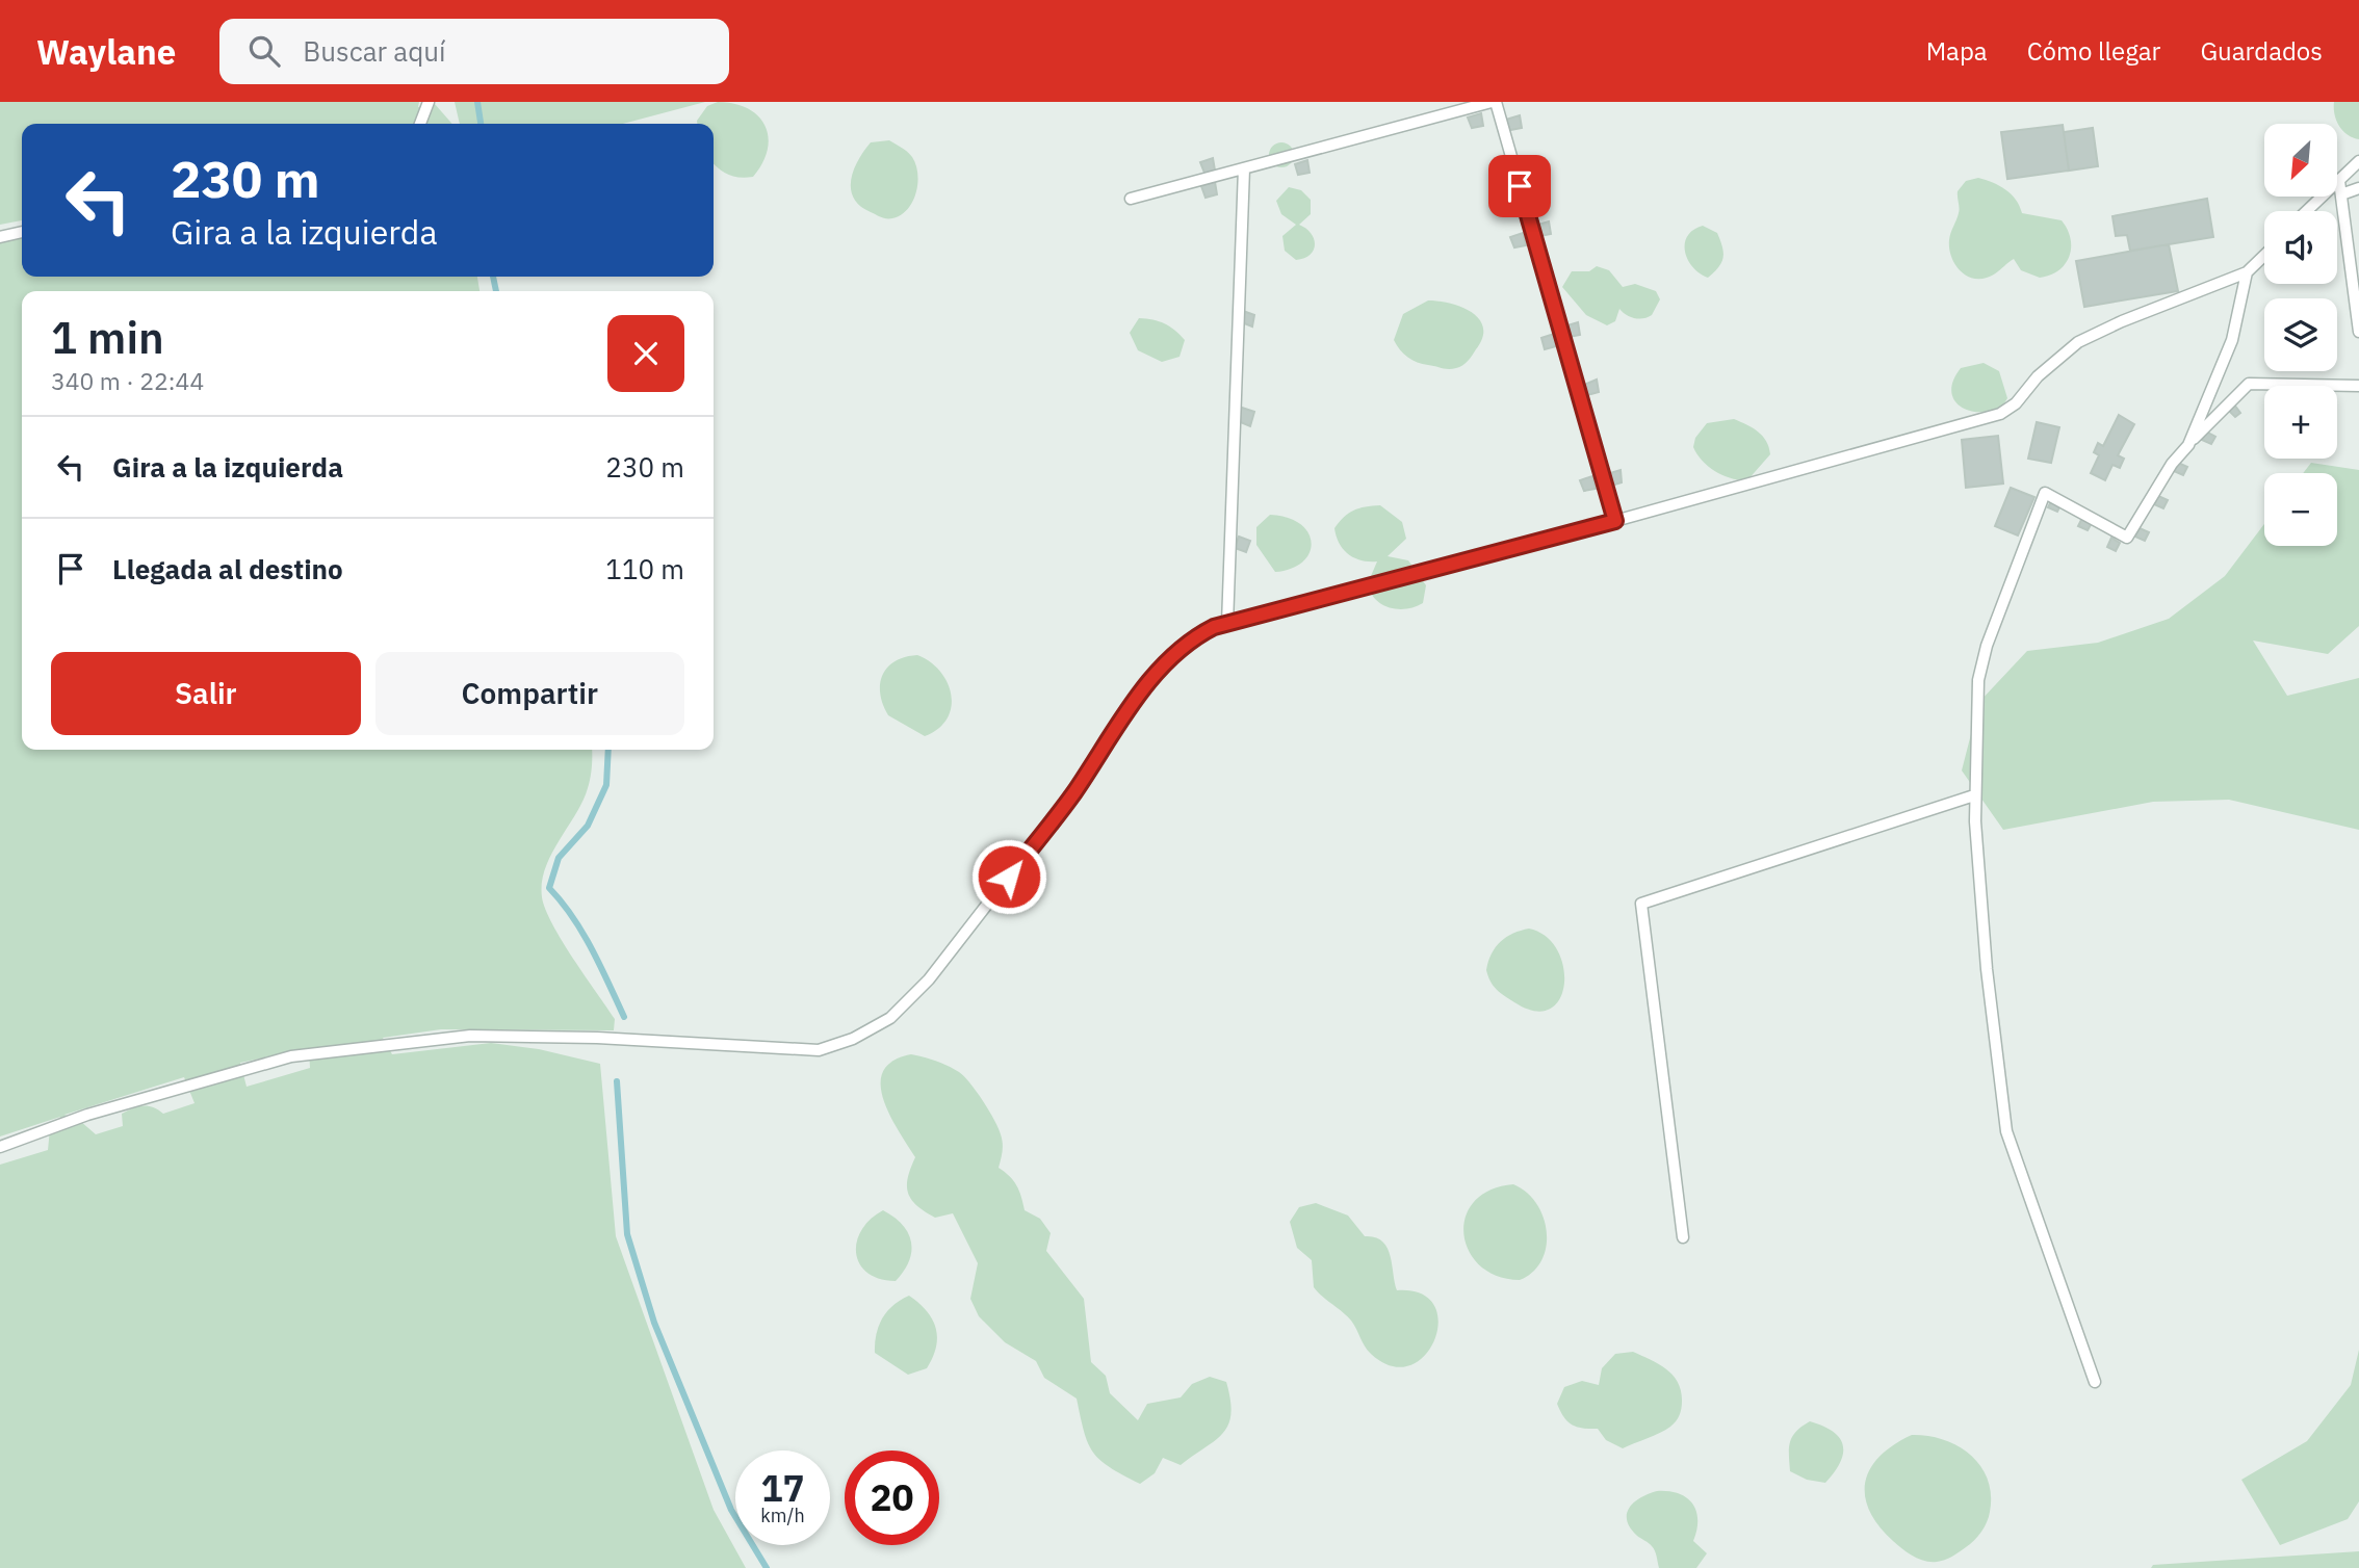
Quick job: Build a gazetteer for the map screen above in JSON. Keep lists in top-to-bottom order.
{
  "north": "bottom left",
  "page": {
    "header": "Waylane",
    "search": "Buscar aquí",
    "nav": ["Mapa", "Cómo llegar", "Guardados"],
    "map_buttons": ["+", "−"],
    "turn": ["230 m", "Gira a la izquierda"],
    "heading": ["1 min", "340 m · 22:44"],
    "list": [
      {
        "name": "Gira a la izquierda",
        "value": "230 m"
      },
      {
        "name": "Llegada al destino",
        "value": "110 m"
      }
    ],
    "buttons": ["Salir", "Compartir"],
    "speed": "17 km/h",
    "limit": "20"
  }
}
